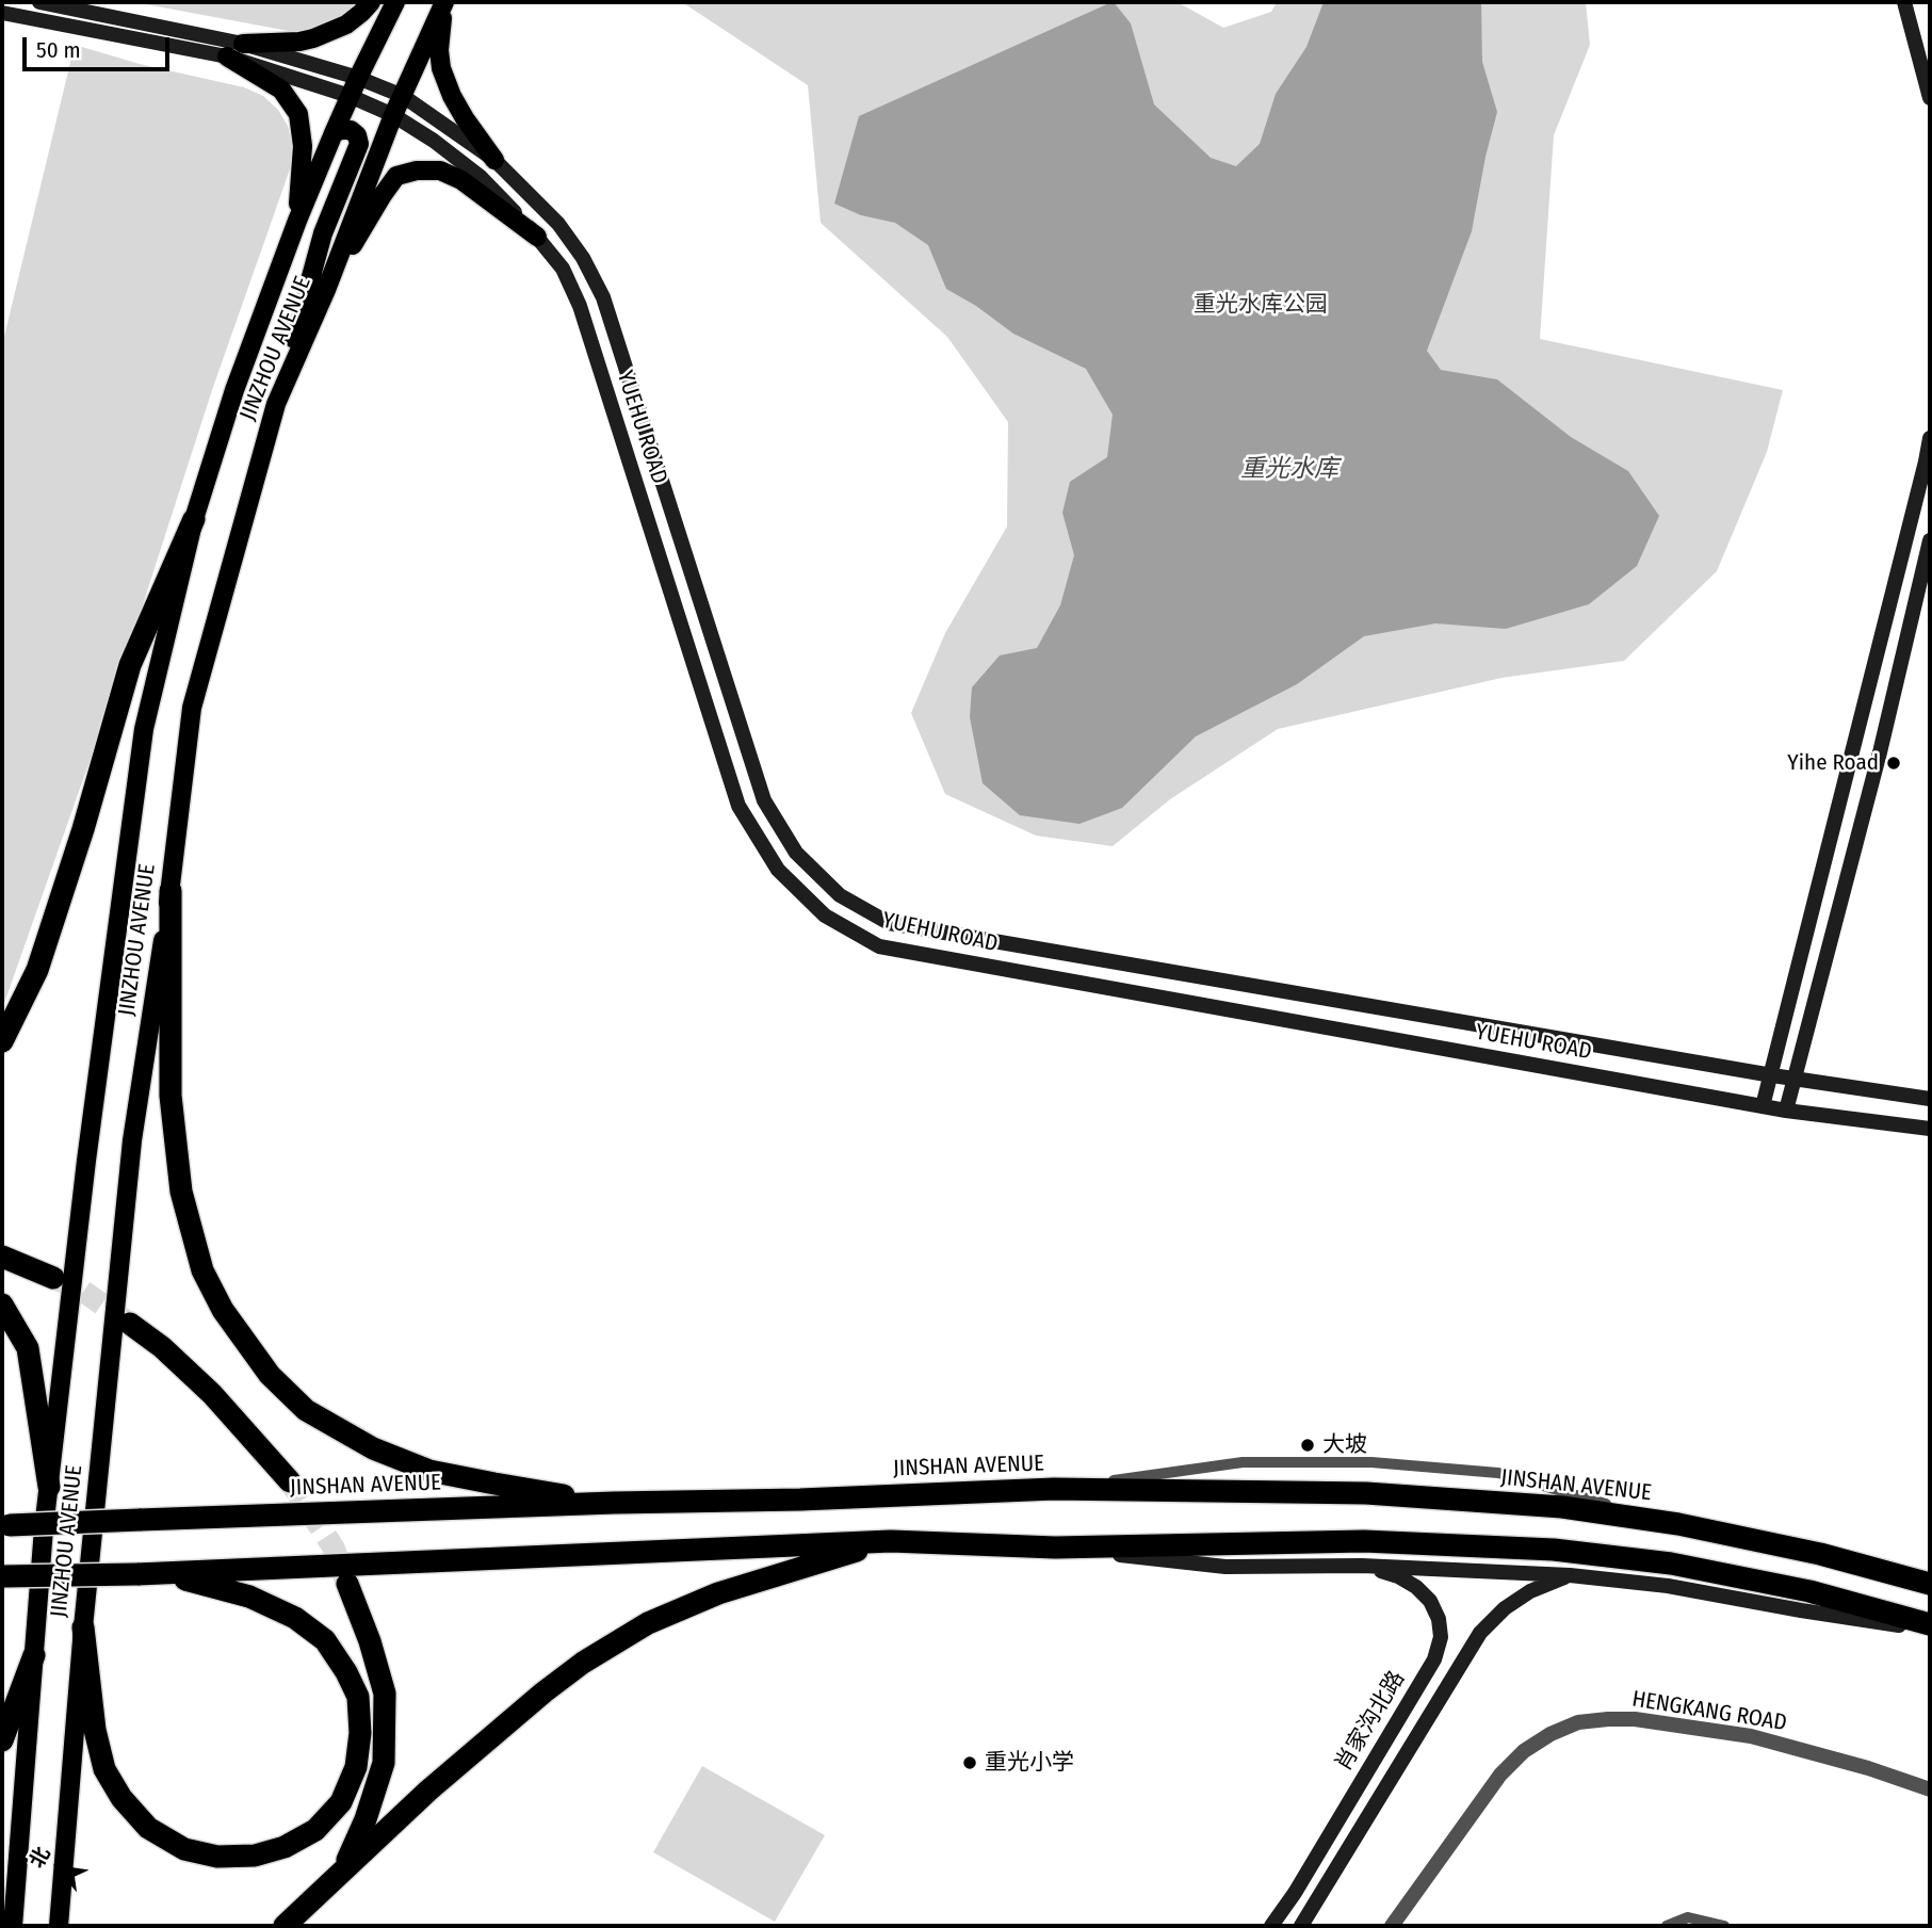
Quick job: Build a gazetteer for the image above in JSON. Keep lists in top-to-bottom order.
{
  "streets": {
    "highway": ["JINSHAN AVENUE"],
    "main road": ["JINZHOU AVENUE", "YUEHU ROAD", "肖家沟北路"],
    "street": ["HENGKANG ROAD"]
  },
  "crossings": [
    ["JINZHOU AVENUE", "YUEHU ROAD"]
  ],
  "water": ["重光水库"],
  "parks": ["重光水库公园"],
  "places": ["Yihe Road", "大坡", "重光小学"],
  "scale_bar": "50 m",
  "north": "top left"
}
